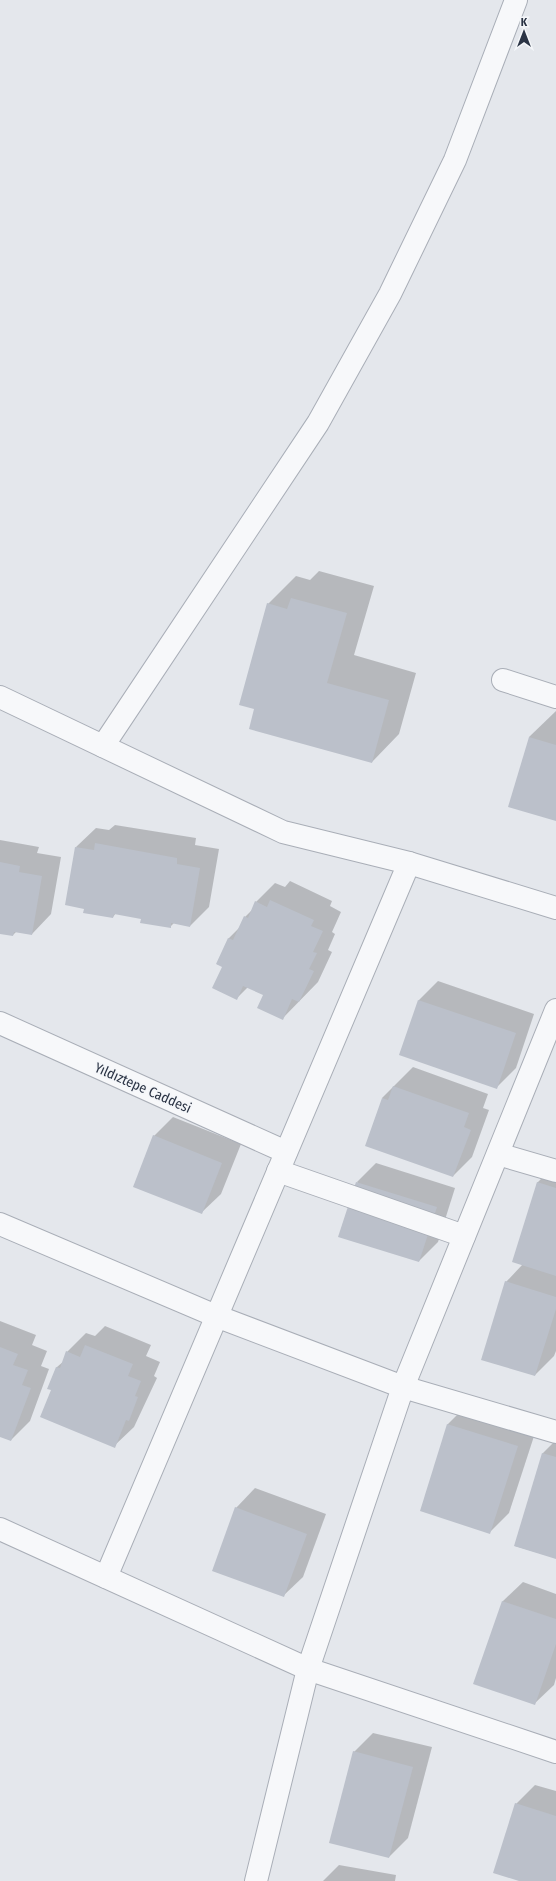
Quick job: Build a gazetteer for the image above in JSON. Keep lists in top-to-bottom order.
{
  "streets": {
    "street": ["Yıldıztepe Caddesi"]
  },
  "north": "top"
}
